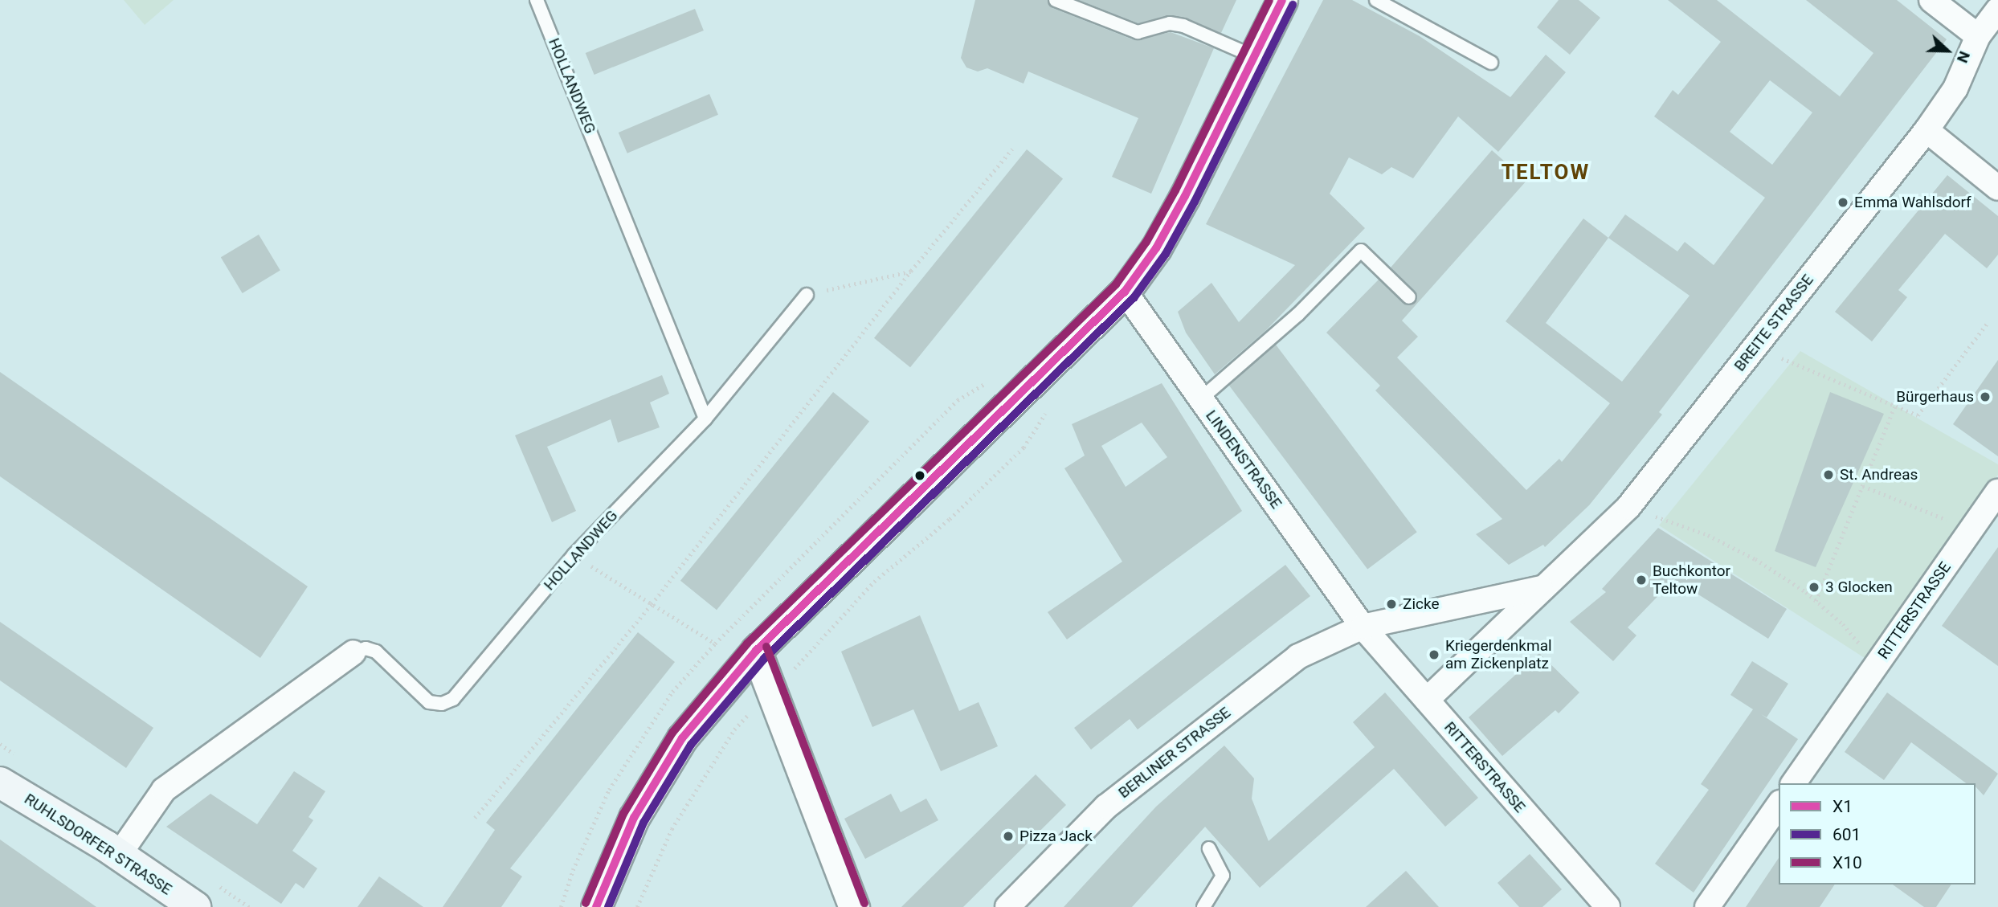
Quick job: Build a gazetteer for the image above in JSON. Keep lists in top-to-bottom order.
{
  "streets": {
    "main road": ["RUHLSDORFER STRASSE"],
    "street": [
      "HOLLANDWEG",
      "BREITE STRASSE",
      "LINDENSTRASSE",
      "RITTERSTRASSE",
      "BERLINER STRASSE"
    ]
  },
  "crossings": [
    ["HOLLANDWEG", "RUHLSDORFER STRASSE"],
    ["BREITE STRASSE", "RITTERSTRASSE"],
    ["LINDENSTRASSE", "RITTERSTRASSE"],
    ["LINDENSTRASSE", "BERLINER STRASSE"],
    ["RITTERSTRASSE", "BERLINER STRASSE"]
  ],
  "districts": ["TELTOW"],
  "places": [
    "Emma Wahlsdorf",
    "Bürgerhaus",
    "St. Andreas",
    "Buchkontor Teltow",
    "3 Glocken",
    "Zicke",
    "Kriegerdenkmal am Zickenplatz",
    "Pizza Jack"
  ],
  "lines": ["transit line X1", "transit line X10", "transit line 601"],
  "legend": ["X1", "601", "X10"],
  "north": "right"
}
